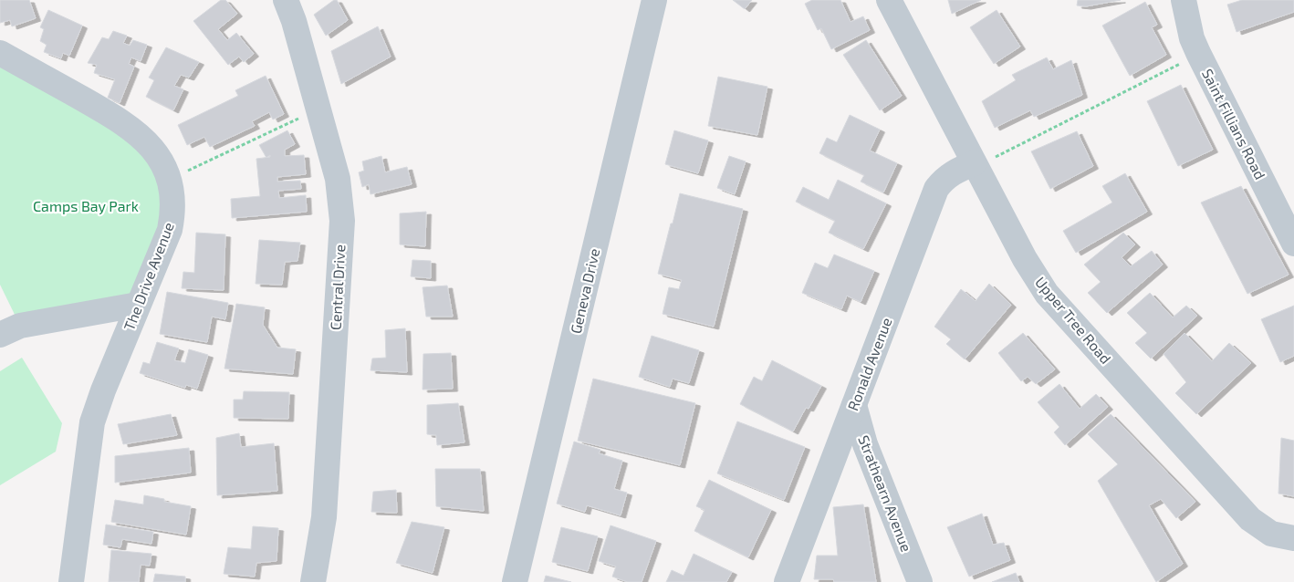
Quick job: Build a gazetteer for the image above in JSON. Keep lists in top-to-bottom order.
{
  "streets": {
    "street": [
      "Saint Fillians Road",
      "The Drive Avenue",
      "Central Drive",
      "Geneva Drive",
      "Upper Tree Road",
      "Ronald Avenue",
      "Strathearn Avenue"
    ]
  },
  "crossings": [
    ["Upper Tree Road", "Ronald Avenue"],
    ["Ronald Avenue", "Strathearn Avenue"]
  ],
  "parks": ["Camps Bay Park"]
}
